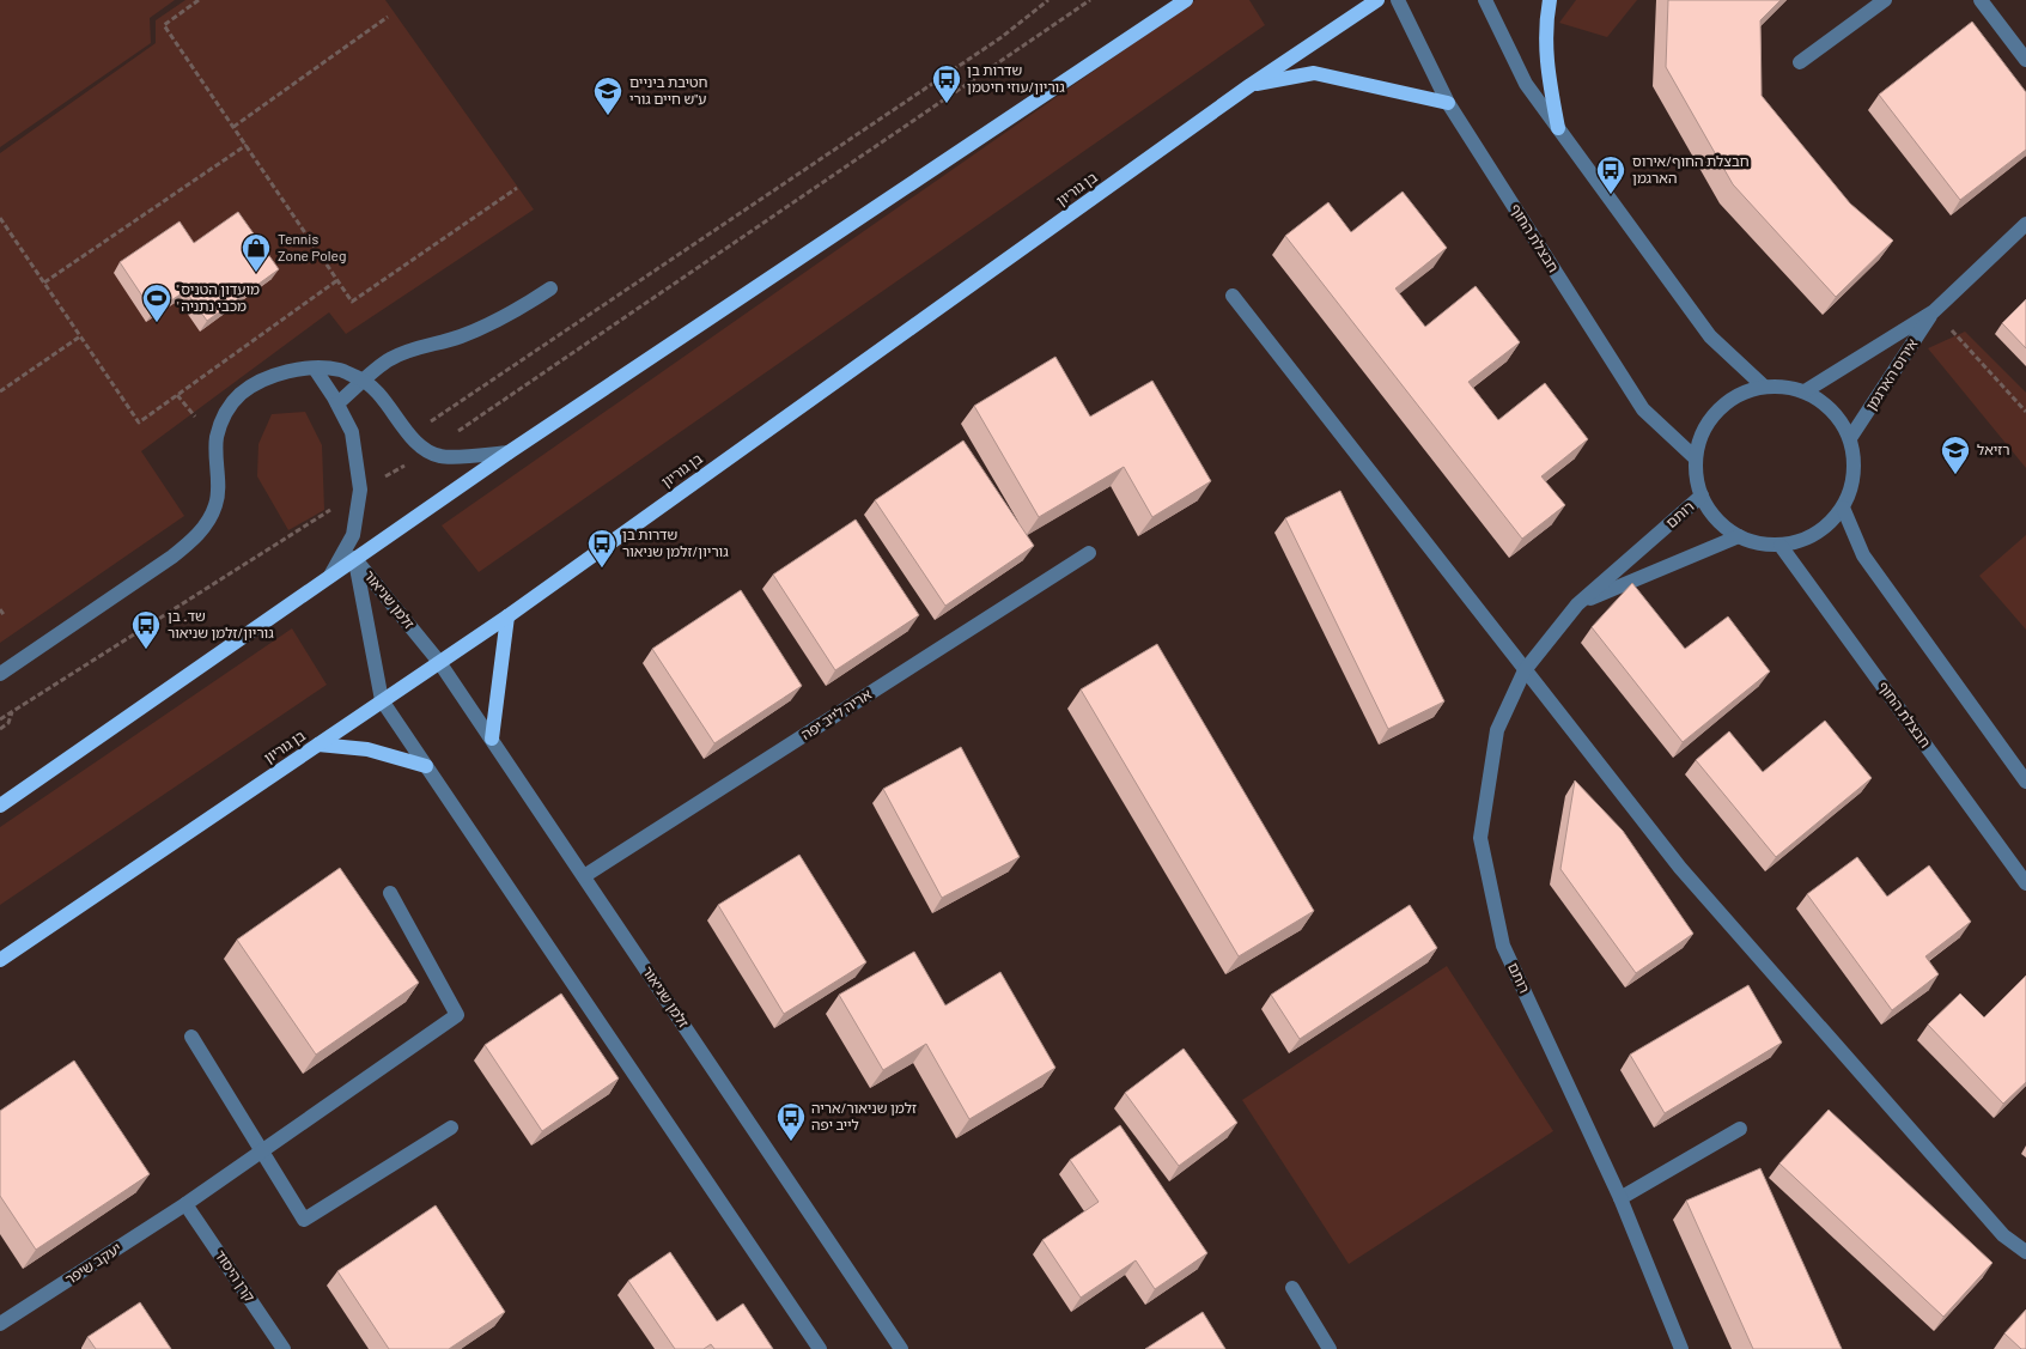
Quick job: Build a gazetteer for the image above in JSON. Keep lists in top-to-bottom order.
{
  "streets": {
    "main road": ["בן גוריון"],
    "street": [
      "חבצלת החוף",
      "אירוס הארגמן",
      "רותם",
      "זלמן שניאור",
      "אריה לייב יפה",
      "יעקב שיפר",
      "קרן היסוד"
    ]
  },
  "crossings": [
    ["בן גוריון", "זלמן שניאור"],
    ["חבצלת החוף", "אירוס הארגמן"],
    ["חבצלת החוף", "רותם"],
    ["אירוס הארגמן", "רותם"],
    ["זלמן שניאור", "אריה לייב יפה"],
    ["יעקב שיפר", "קרן היסוד"]
  ],
  "places": {
    "bus stop": [
      "שדרות בן גוריון/עוזי חיטמן",
      "חבצלת החוף/אירוס הארגמן",
      "שדרות בן גוריון/זלמן שניאור",
      "שד. בן גוריון/זלמן שניאור",
      "זלמן שניאור/אריה לייב יפה"
    ],
    "school or university": ["חטיבת ביניים ע\"ש חיים גורי", "רזיאל"],
    "shop": ["Tennis Zone Poleg"],
    "sports": ["\"מועדון הטניס \"מכבי נתניה"]
  }
}
